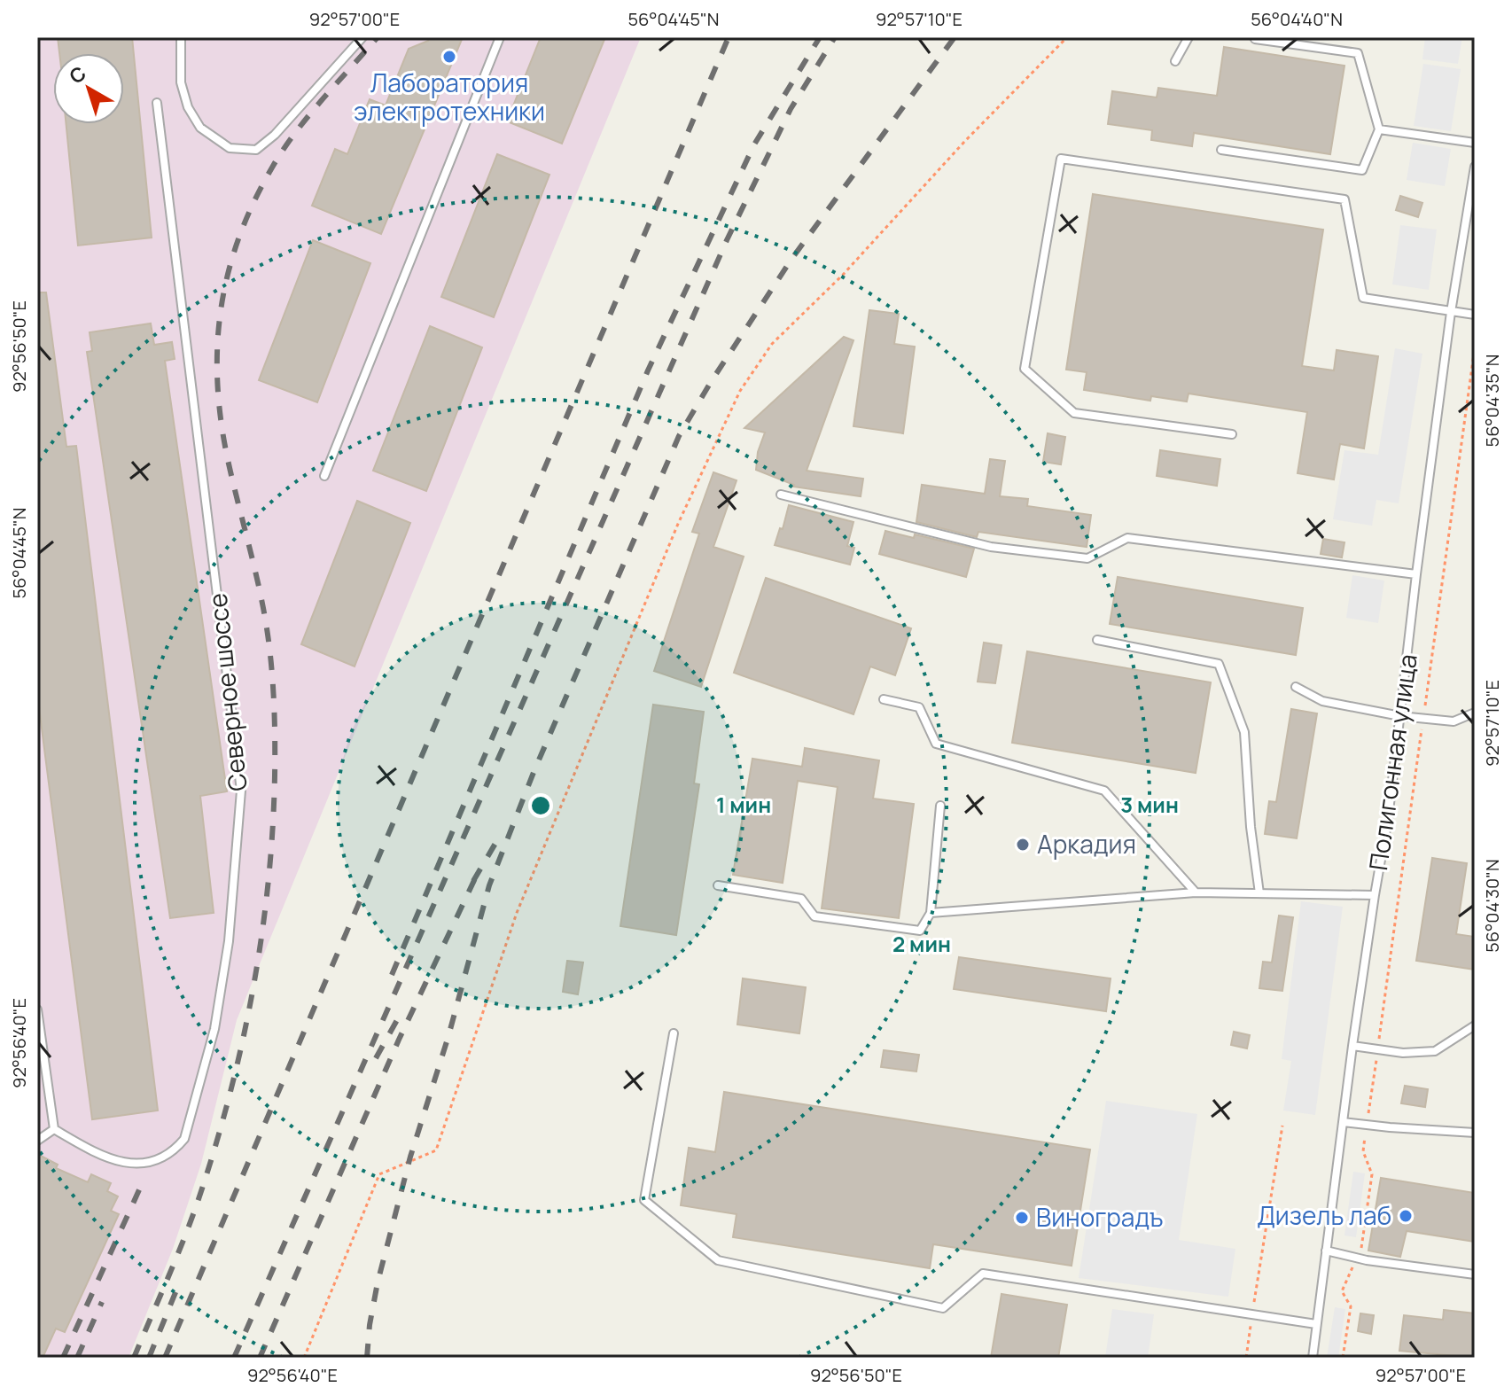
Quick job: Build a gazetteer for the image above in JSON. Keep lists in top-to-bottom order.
{
  "streets": {
    "lane": ["Северное шоссе", "Полигонная улица"]
  },
  "places": [
    "Лаборатория электротехники",
    "Аркадия",
    "Дизель лаб",
    "Виноградъ"
  ],
  "north": "top left",
  "coordinates": [
    "92°57'00\"E",
    "56°04'45\"N",
    "92°57'10\"E",
    "56°04'40\"N",
    "92°56'50\"E",
    "56°04'35\"N",
    "56°04'30\"N",
    "92°56'40\"E"
  ],
  "rings": ["1 мин", "3 мин", "2 мин"]
}
